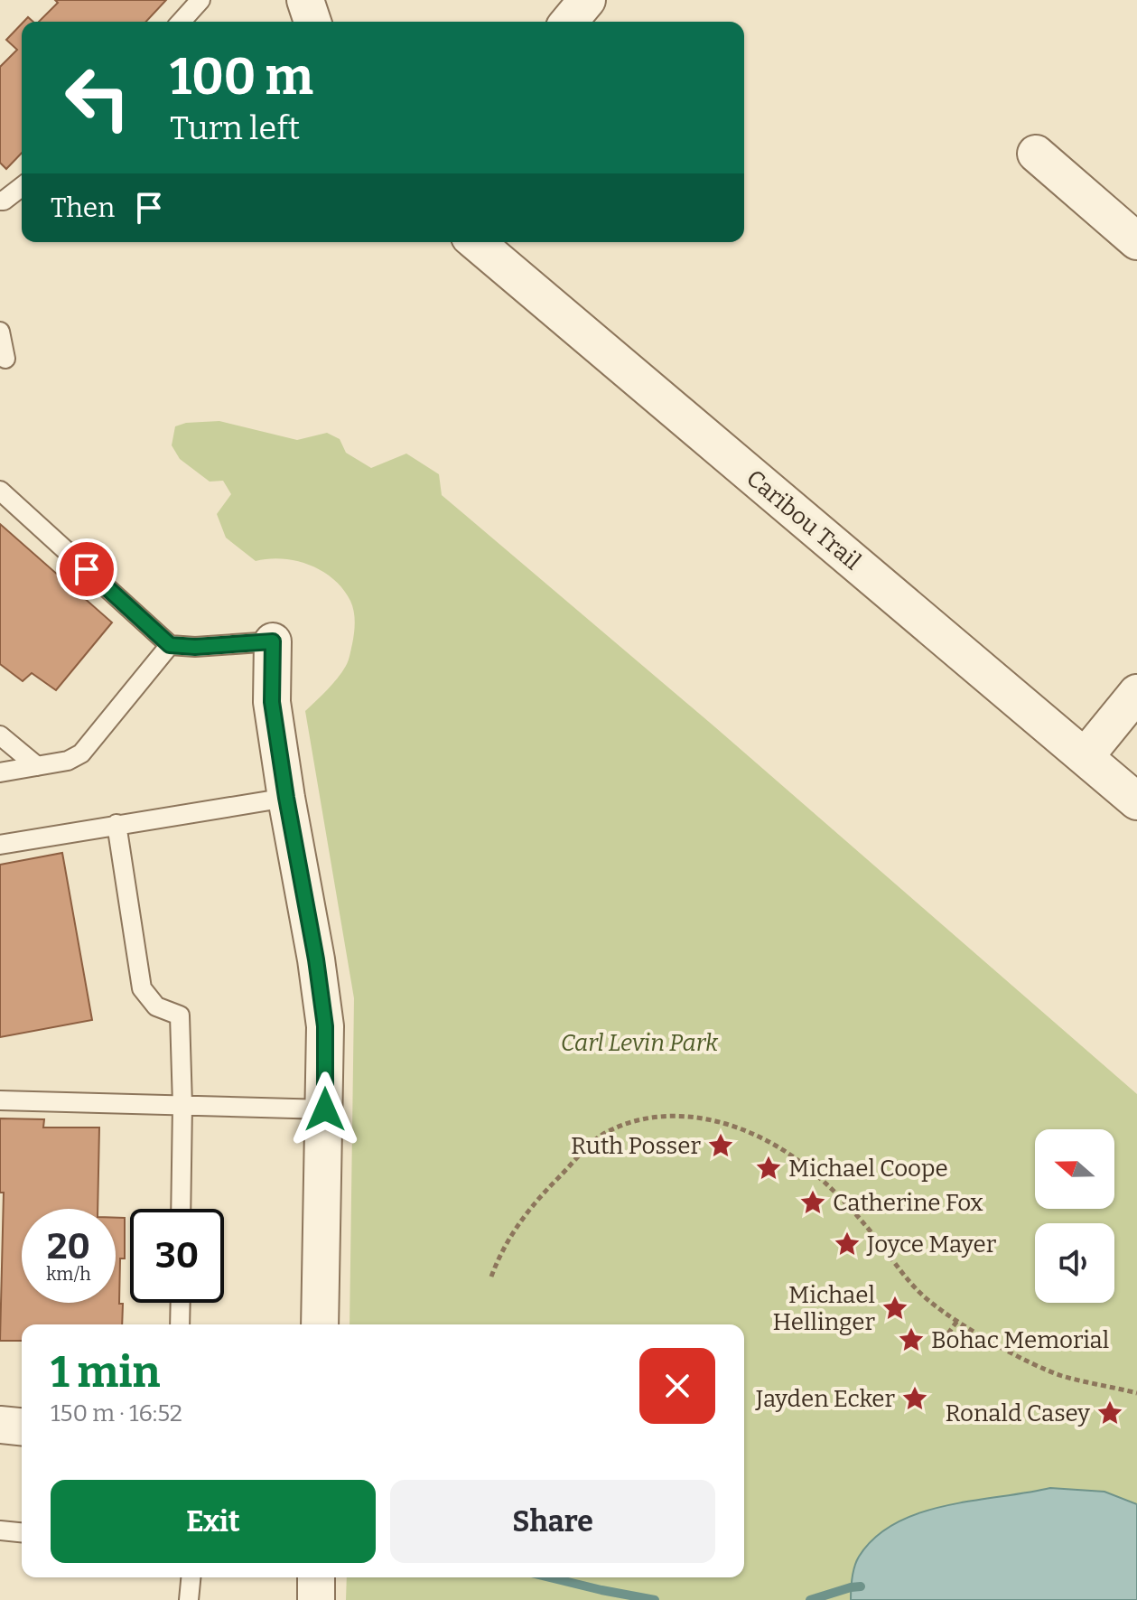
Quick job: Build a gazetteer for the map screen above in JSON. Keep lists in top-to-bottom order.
{
  "streets": {
    "street": ["Caribou Trail"]
  },
  "parks": ["Carl Levin Park"],
  "places": {
    "place": [
      "Ruth Posser",
      "Michael Coope",
      "Catherine Fox",
      "Joyce Mayer",
      "Michael Hellinger",
      "Bohac Memorial",
      "Jayden Ecker",
      "Ronald Casey"
    ]
  },
  "north": "left",
  "page": {
    "turn": ["100 m", "Turn left"],
    "then": "Then",
    "speed": "20 km/h",
    "limit": "30",
    "heading": ["1 min", "150 m · 16:52"],
    "buttons": ["Exit", "Share"]
  }
}
